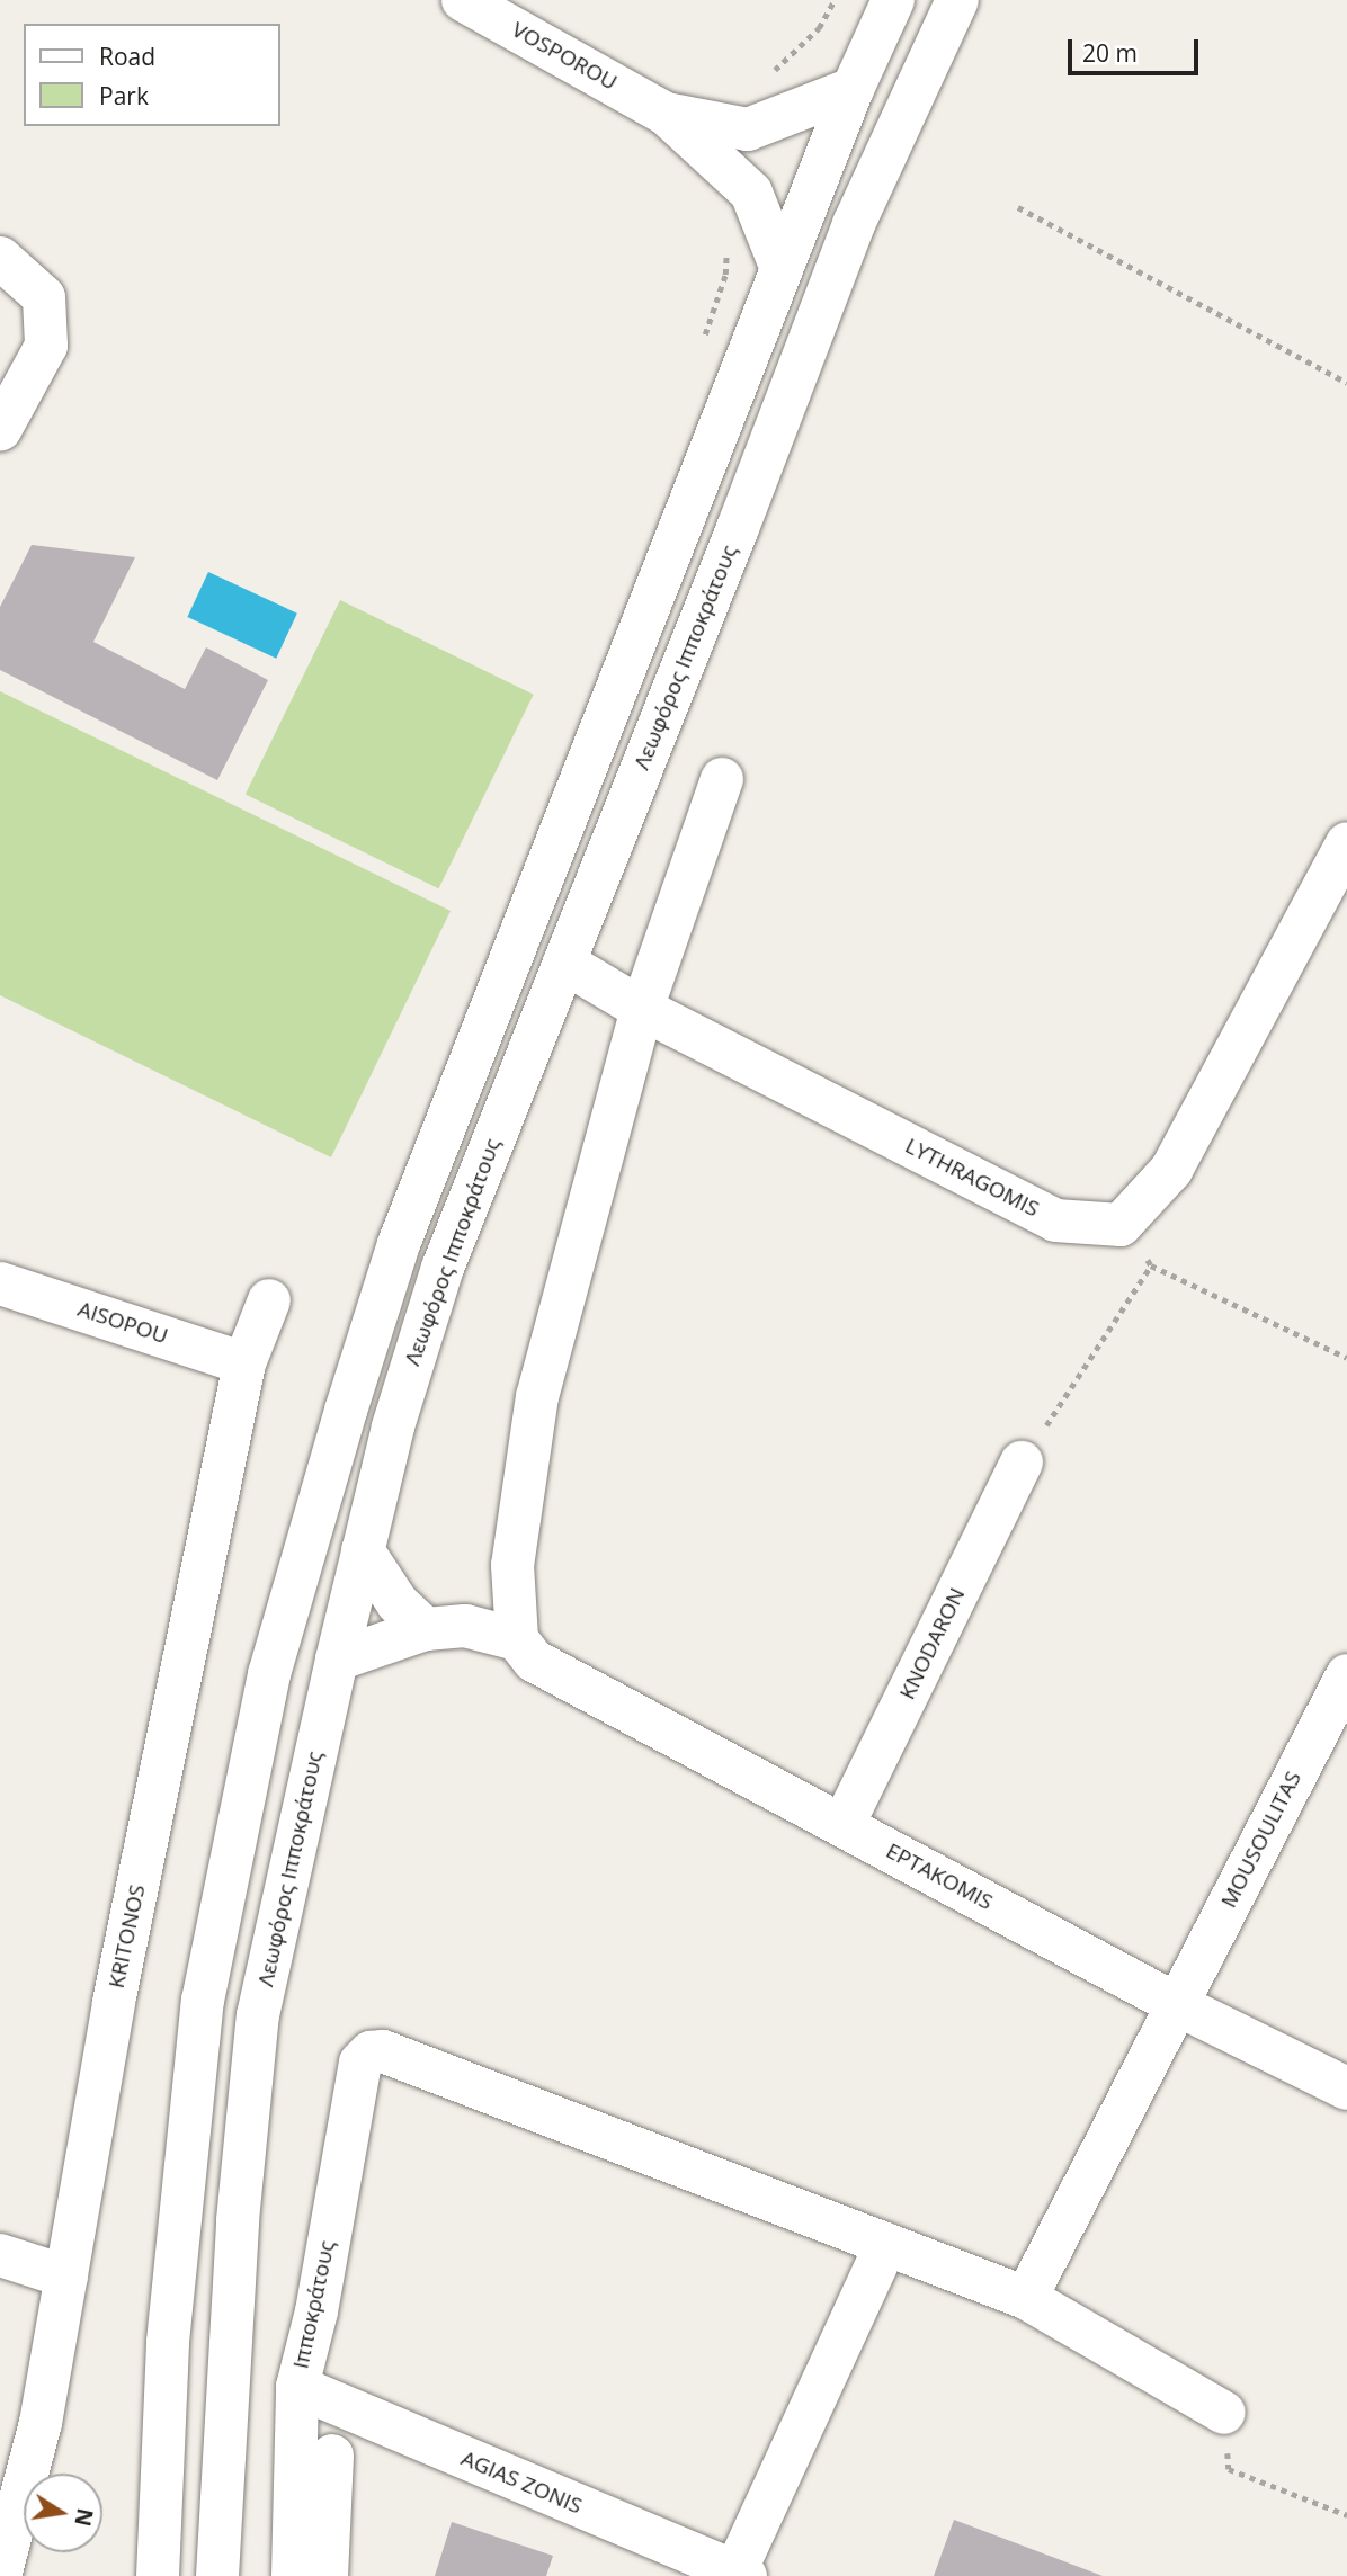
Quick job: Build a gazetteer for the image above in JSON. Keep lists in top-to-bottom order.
{
  "streets": {
    "street": [
      "VOSPOROU",
      "Λεωφόρος Ιπποκράτους",
      "LYTHRAGOMIS",
      "AISOPOU",
      "KNODARON",
      "MOUSOULITAS",
      "EPTAKOMIS",
      "KRITONOS",
      "Ιπποκράτους",
      "AGIAS ZONIS"
    ]
  },
  "crossings": [
    ["Λεωφόρος Ιπποκράτους", "LYTHRAGOMIS"],
    ["Λεωφόρος Ιπποκράτους", "EPTAKOMIS"],
    ["AISOPOU", "KRITONOS"],
    ["KNODARON", "EPTAKOMIS"],
    ["MOUSOULITAS", "EPTAKOMIS"],
    ["Ιπποκράτους", "AGIAS ZONIS"]
  ],
  "legend": ["Road", "Park"],
  "scale_bar": "20 m",
  "north": "right"
}
